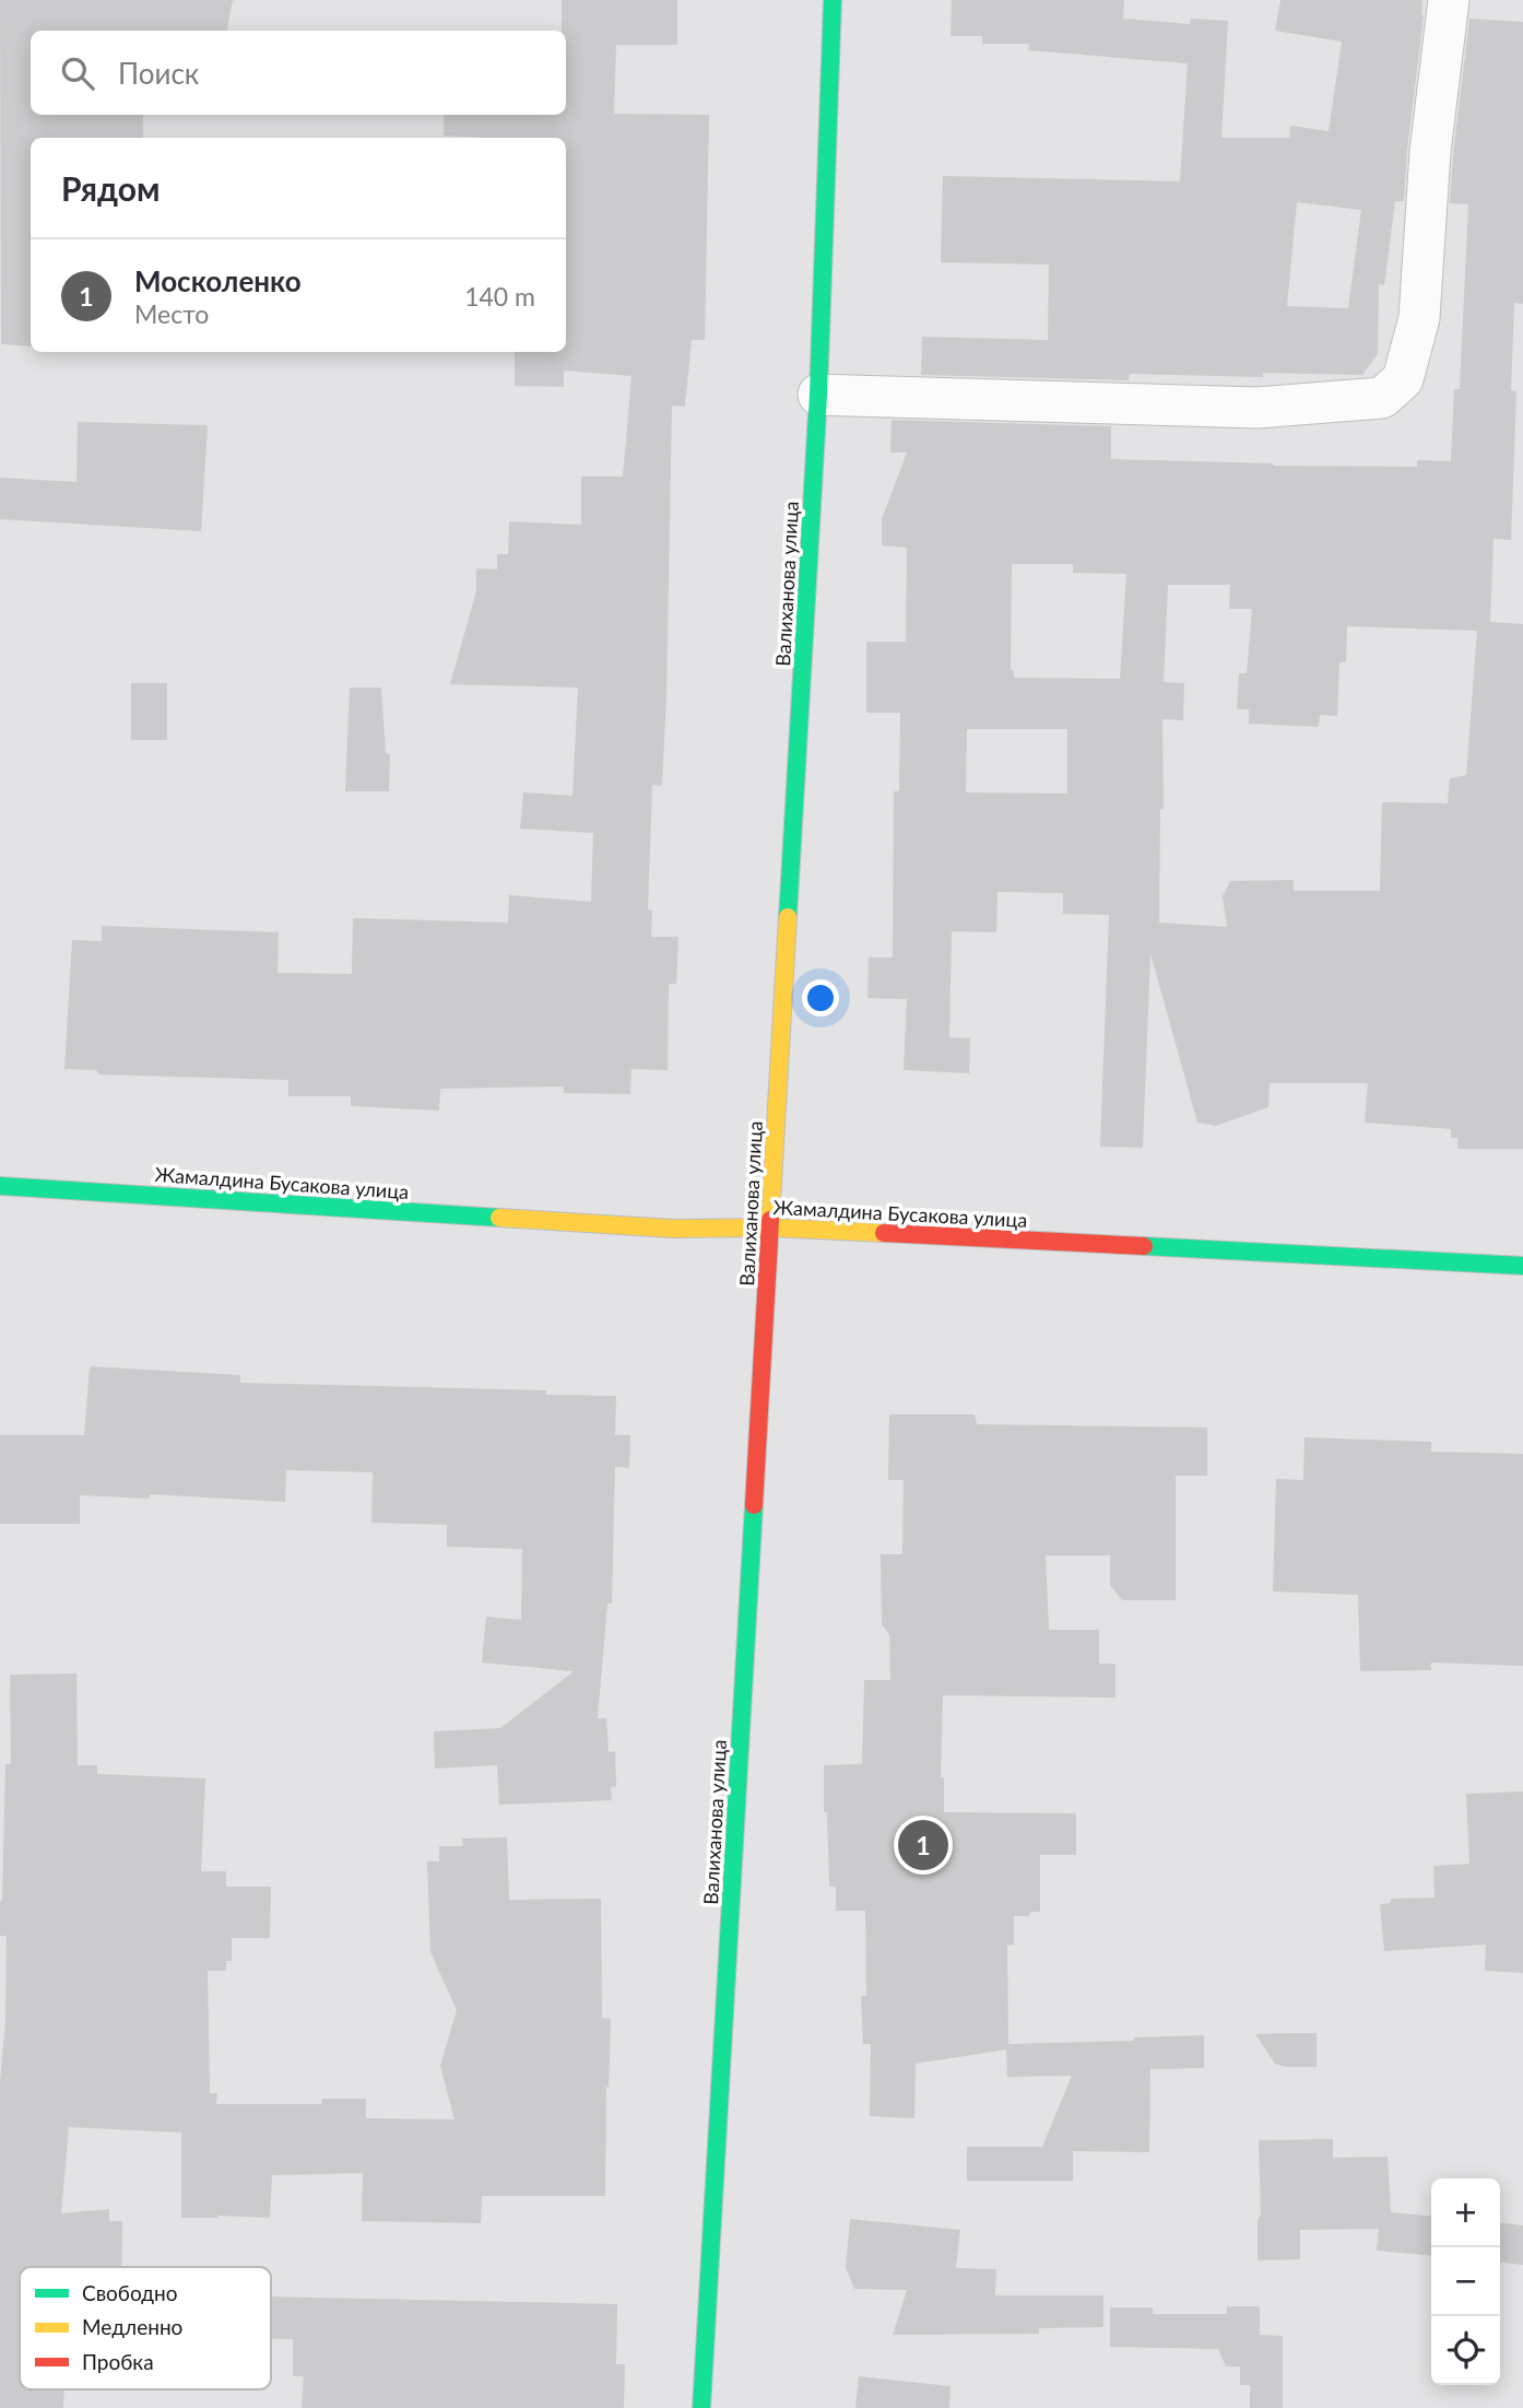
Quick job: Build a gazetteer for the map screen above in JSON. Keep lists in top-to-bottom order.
{
  "streets": {
    "street": ["Валиханова улица", "Жамалдина Бусакова улица"]
  },
  "crossings": [
    ["Валиханова улица", "Жамалдина Бусакова улица"]
  ],
  "legend": ["Свободно", "Медленно", "Пробка"],
  "page": {
    "search": "Поиск",
    "heading": "Рядом",
    "list": [
      {
        "mark": "1",
        "name": "Москоленко",
        "note": "Место",
        "value": "140 m"
      }
    ],
    "pins": "1",
    "map_buttons": ["+", "−"]
  }
}
